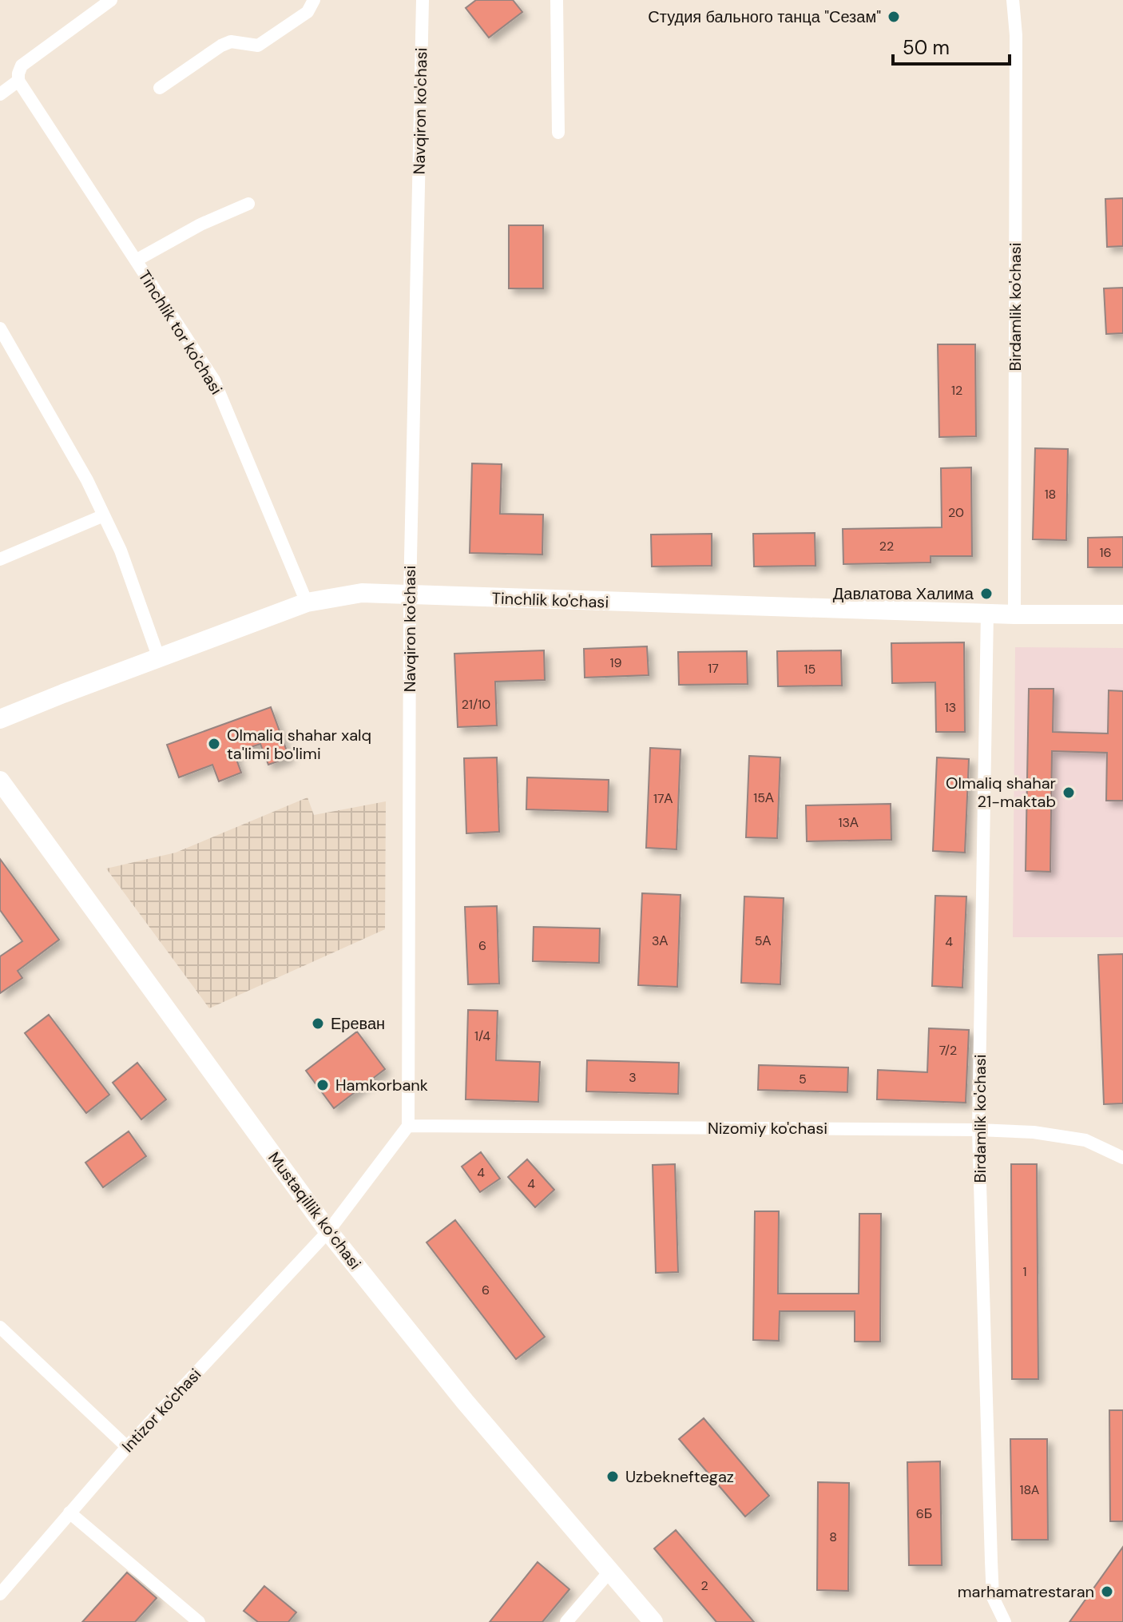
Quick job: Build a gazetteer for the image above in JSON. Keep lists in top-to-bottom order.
{
  "streets": {
    "main road": ["Tinchlik ko'chasi", "Mustaqillik koʻchasi"],
    "street": [
      "Navqiron ko'chasi",
      "Birdamlik ko'chasi",
      "Tinchlik tor ko'chasi",
      "Nizomiy ko'chasi",
      "Intizor ko'chasi"
    ]
  },
  "crossings": [
    ["Navqiron ko'chasi", "Tinchlik ko'chasi"],
    ["Navqiron ko'chasi", "Nizomiy ko'chasi"],
    ["Birdamlik ko'chasi", "Tinchlik ko'chasi"],
    ["Birdamlik ko'chasi", "Nizomiy ko'chasi"],
    ["Tinchlik tor ko'chasi", "Tinchlik ko'chasi"],
    ["Mustaqillik koʻchasi", "Intizor ko'chasi"]
  ],
  "places": [
    "Студия бального танца \"Сезам\"",
    "Давлатова Халима",
    "Olmaliq shahar xalq ta'limi bo'limi",
    "Olmaliq shahar 21-maktab",
    "Ереван",
    "Hamkorbank",
    "Uzbekneftegaz",
    "marhamatrestaran"
  ],
  "house_numbers": [
    "12",
    "18",
    "20",
    "22",
    "16",
    "19",
    "17",
    "15",
    "21/10",
    "13",
    "15А",
    "17А",
    "13А",
    "3А",
    "5А",
    "4",
    "6",
    "1/4",
    "7/2",
    "3",
    "5",
    "4",
    "4",
    "1",
    "6",
    "18A",
    "6Б",
    "8",
    "2"
  ],
  "scale_bar": "50 m"
}
